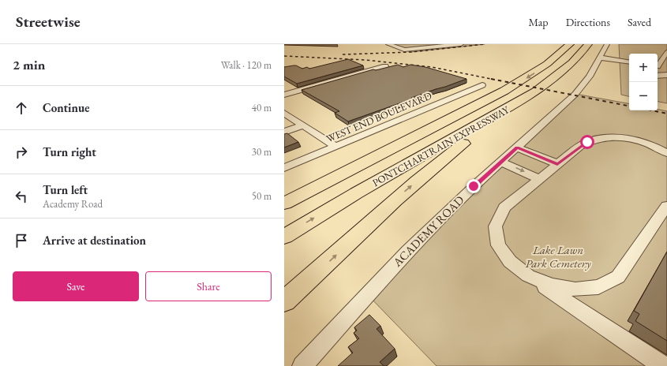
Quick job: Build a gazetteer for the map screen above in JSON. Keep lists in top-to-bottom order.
{
  "streets": {
    "highway": ["PONTCHARTRAIN EXPRESSWAY"],
    "street": ["WEST END BOULEVARD", "ACADEMY ROAD"]
  },
  "parks": ["Lake Lawn Park Cemetery"],
  "page": {
    "header": "Streetwise",
    "nav": ["Map", "Directions", "Saved"],
    "heading": ["2 min", "Walk · 120 m"],
    "map_buttons": ["+", "−"],
    "list": [
      ["Continue", "40 m"],
      ["Turn right", "30 m"],
      ["Turn left", "Academy Road", "50 m"],
      "Arrive at destination"
    ],
    "buttons": ["Save", "Share"]
  }
}
